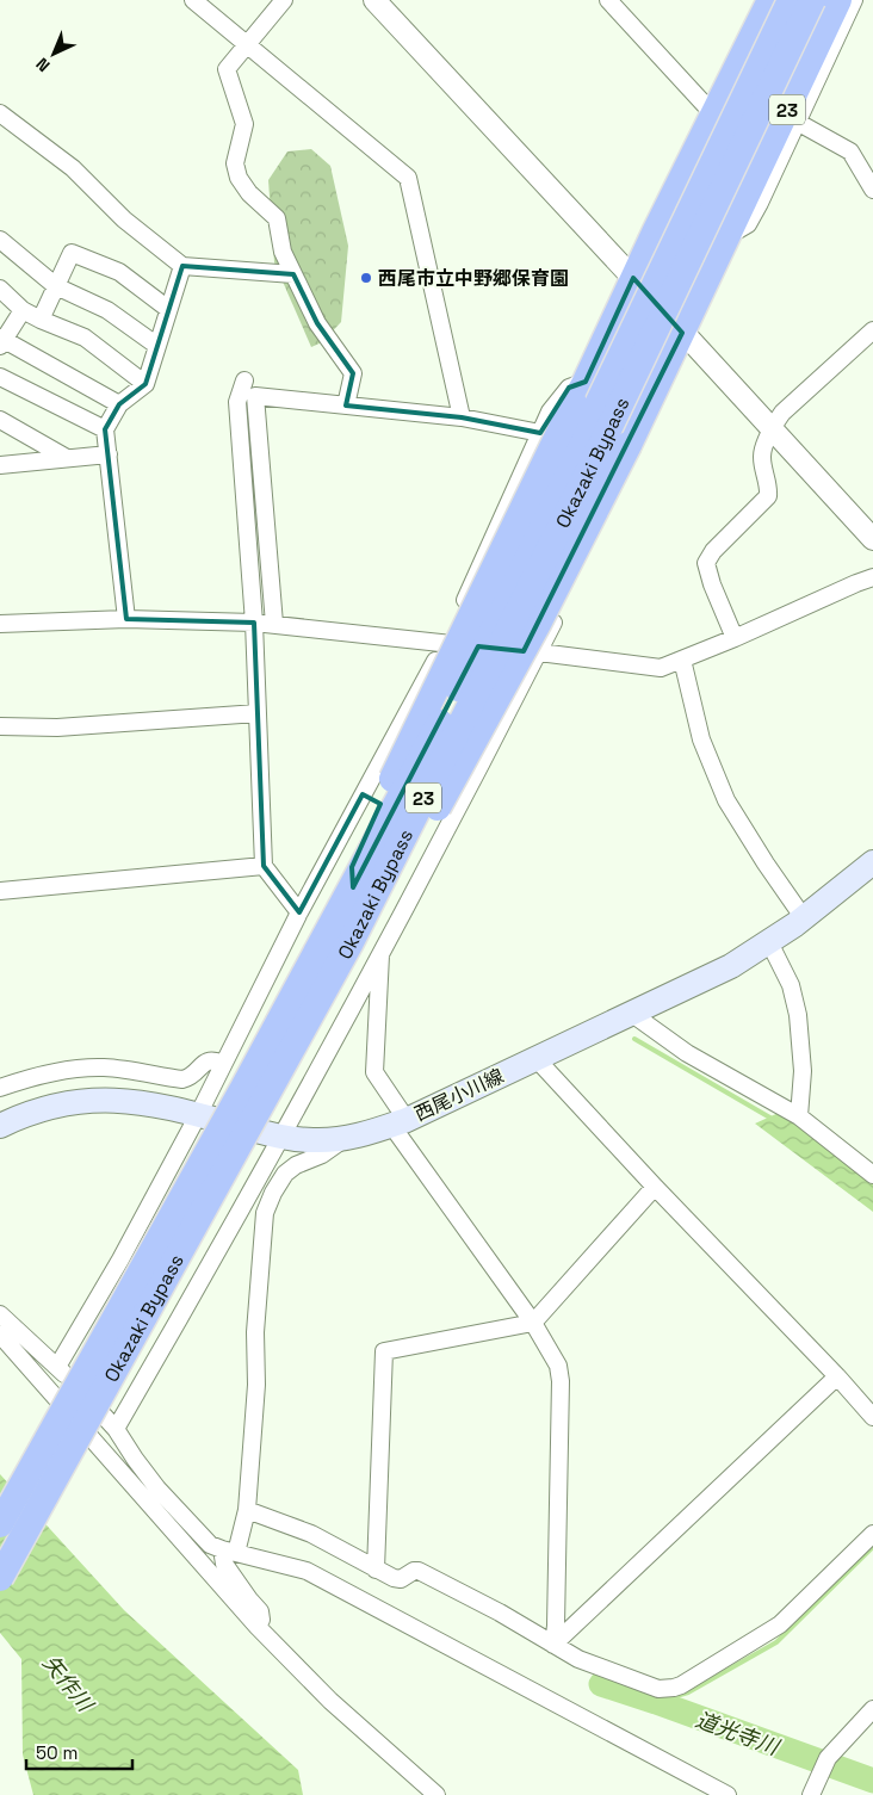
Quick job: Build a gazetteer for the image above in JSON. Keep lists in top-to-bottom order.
{
  "streets": {
    "highway": ["23", "Okazaki Bypass"],
    "main road": ["西尾小川線"]
  },
  "crossings": [
    ["23", "Okazaki Bypass"]
  ],
  "water": ["矢作川", "道光寺川"],
  "places": ["西尾市立中野郷保育園"],
  "scale_bar": "50 m",
  "north": "bottom left"
}
